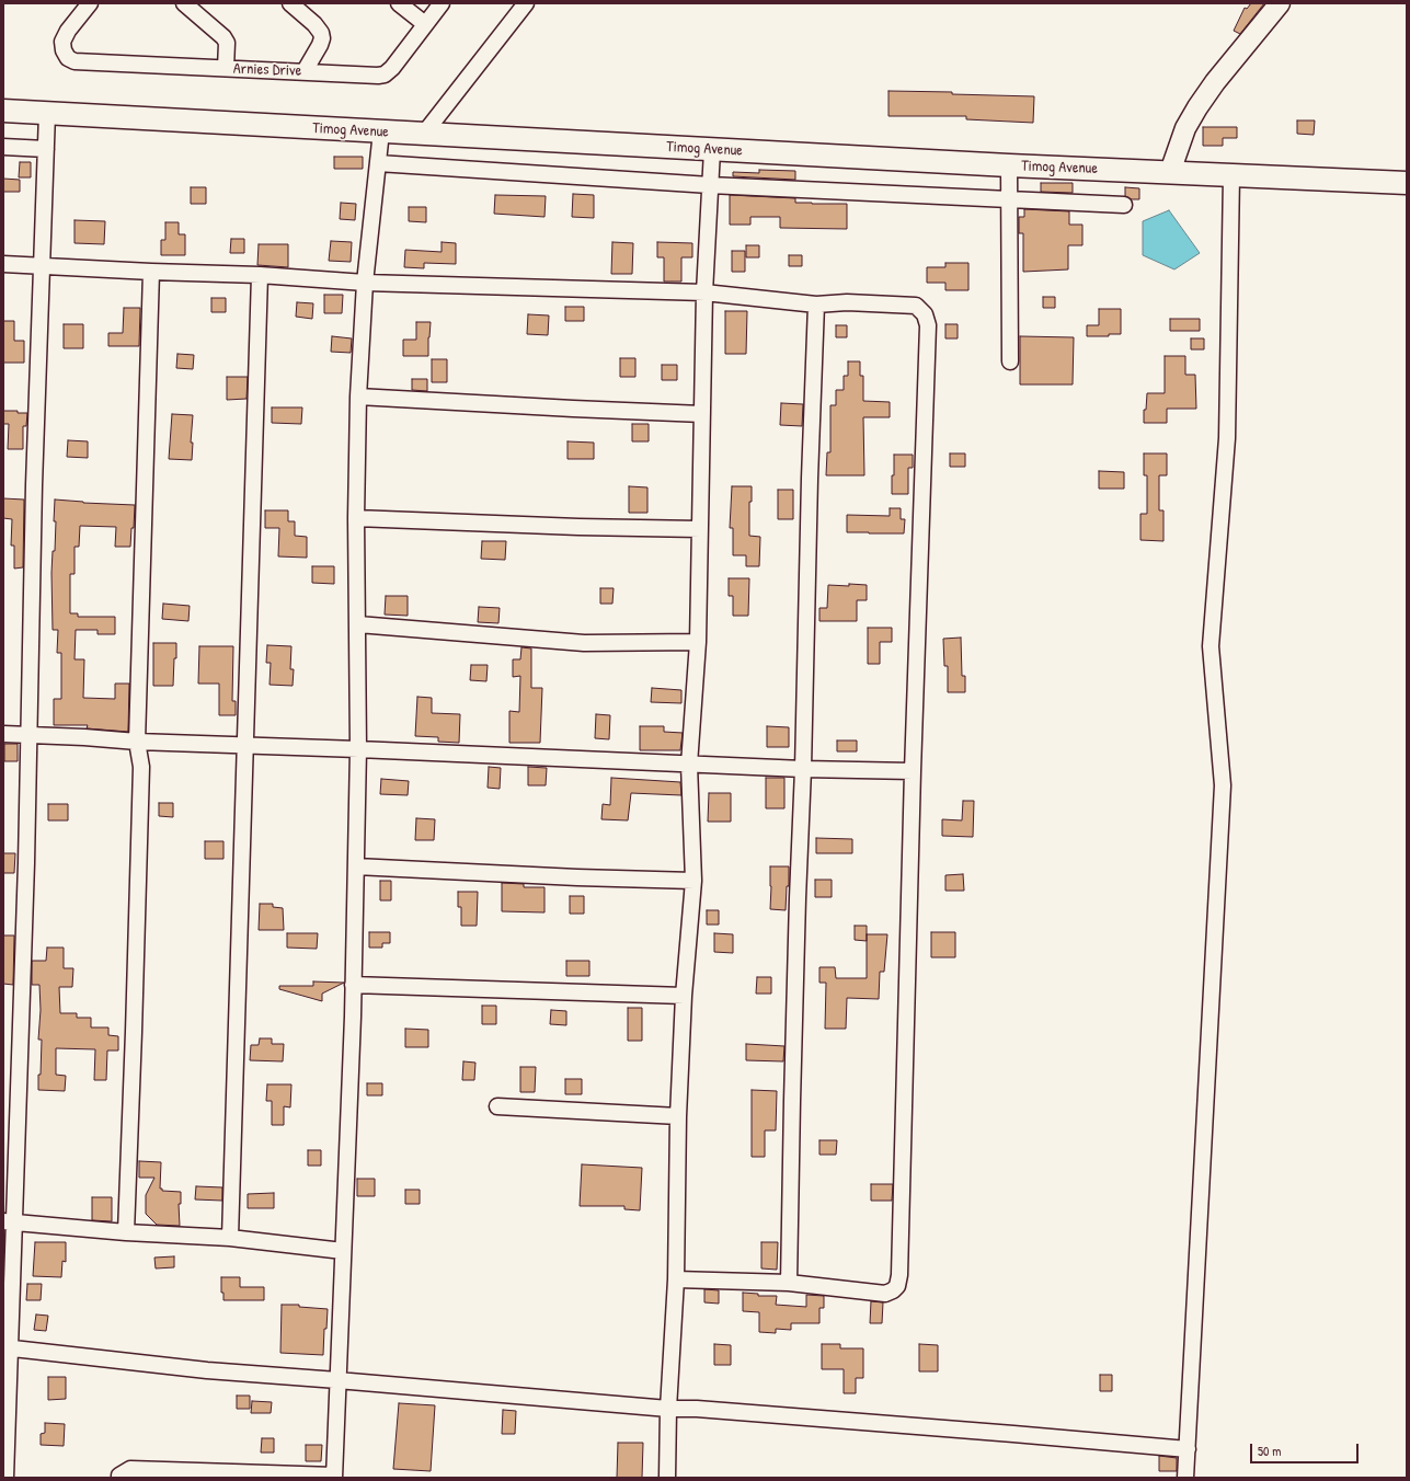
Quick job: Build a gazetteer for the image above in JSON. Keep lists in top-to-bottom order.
{
  "streets": {
    "main road": ["Timog Avenue"],
    "street": ["Arnies Drive"]
  },
  "scale_bar": "50 m"
}
